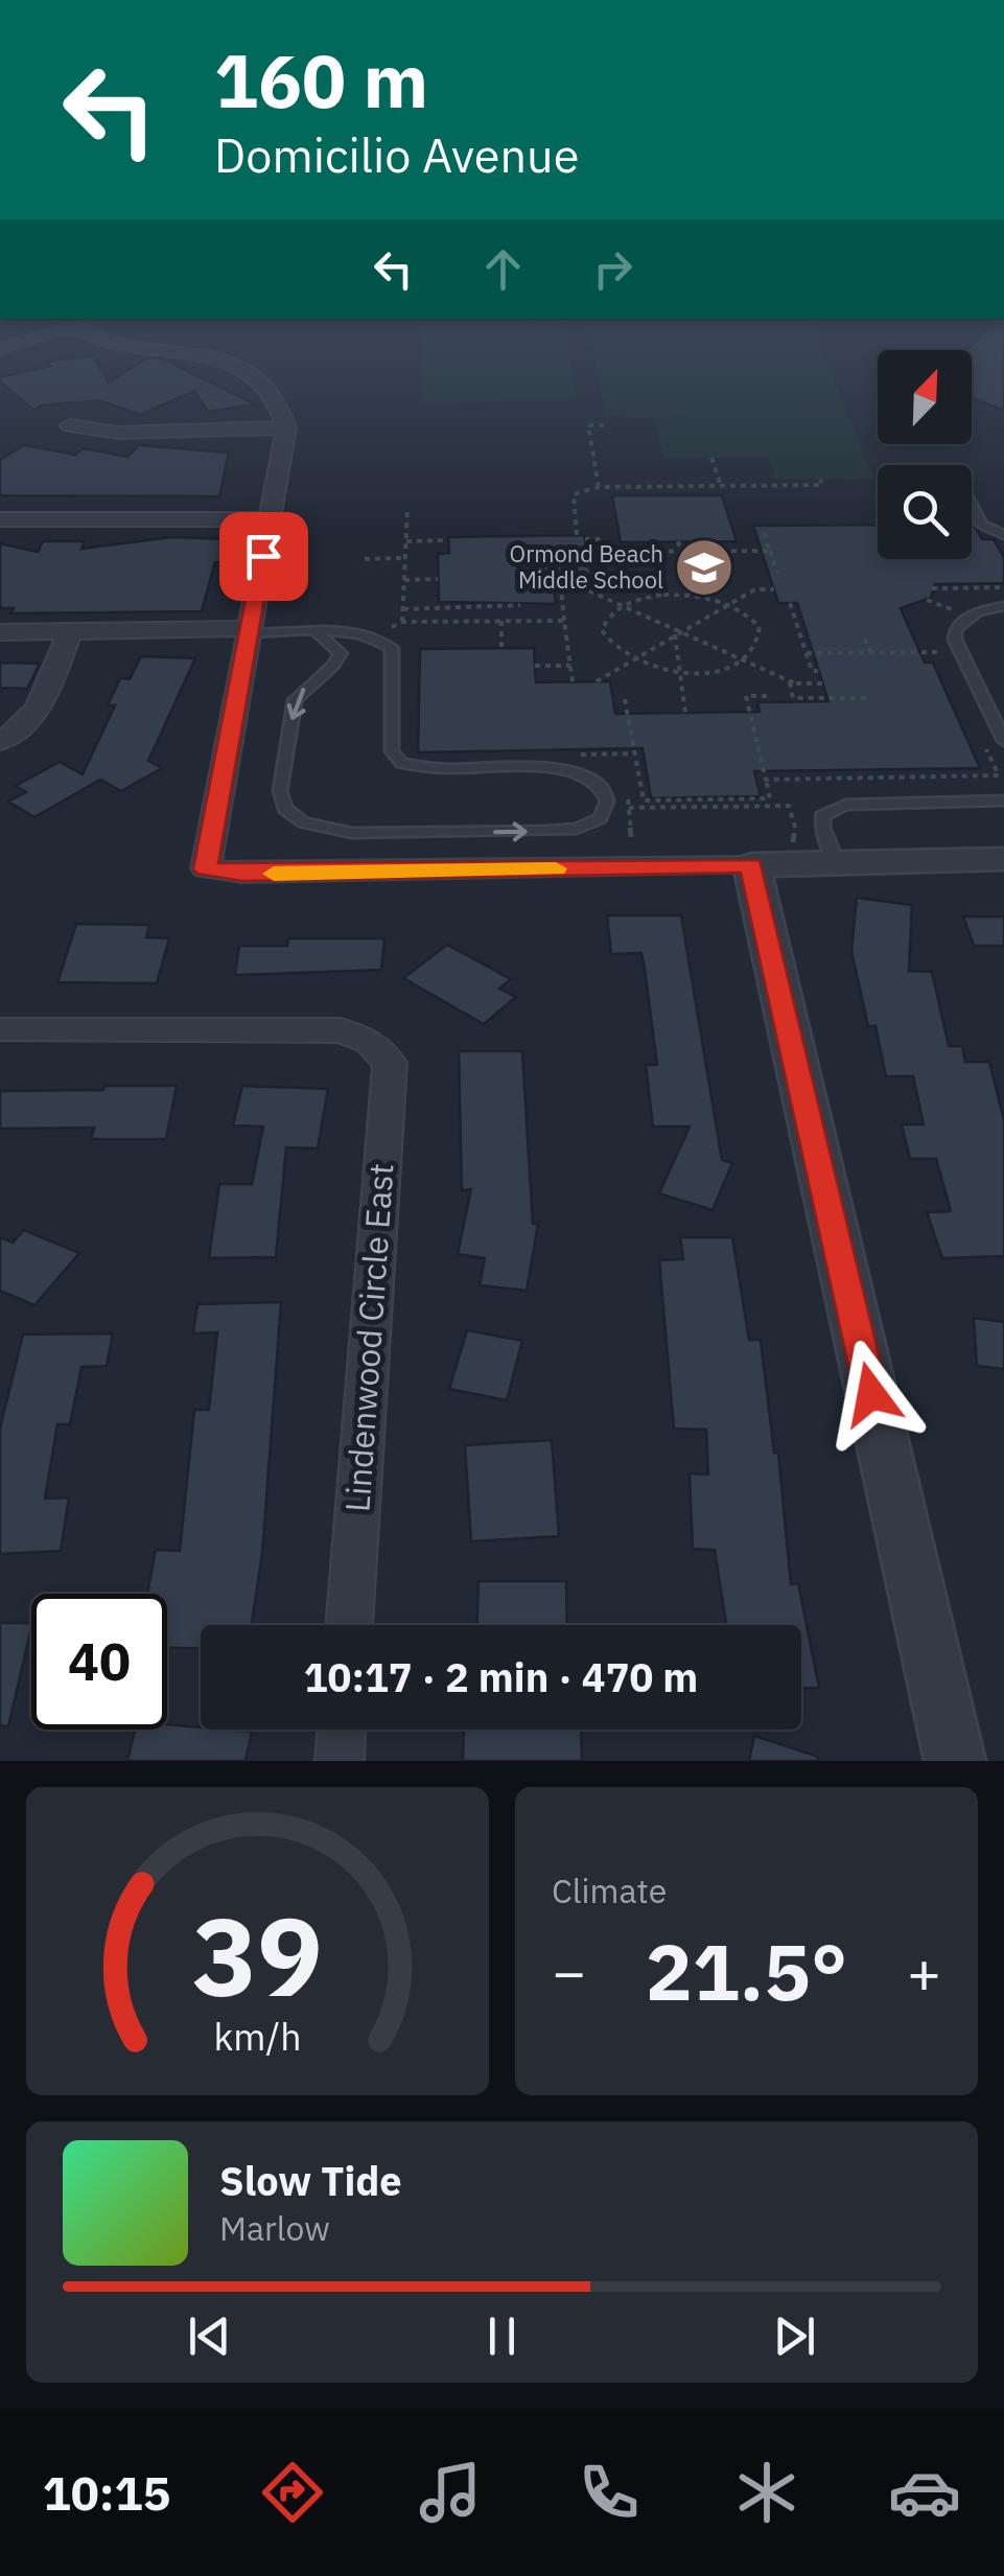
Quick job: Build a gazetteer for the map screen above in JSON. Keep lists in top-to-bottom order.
{
  "streets": {
    "street": ["Lindenwood Circle East"]
  },
  "places": {
    "school or university": ["Ormond Beach Middle School"]
  },
  "north": "top right",
  "page": {
    "turn": ["160 m", "Domicilio Avenue"],
    "limit": "40",
    "trip": "10:17 · 2 min · 470 m",
    "tile": "Climate",
    "heat": ["−", "21.5°", "+"],
    "song": ["Slow Tide", "Marlow"],
    "tabs": "10:15",
    "gauge": ["39", "km/h"]
  }
}
